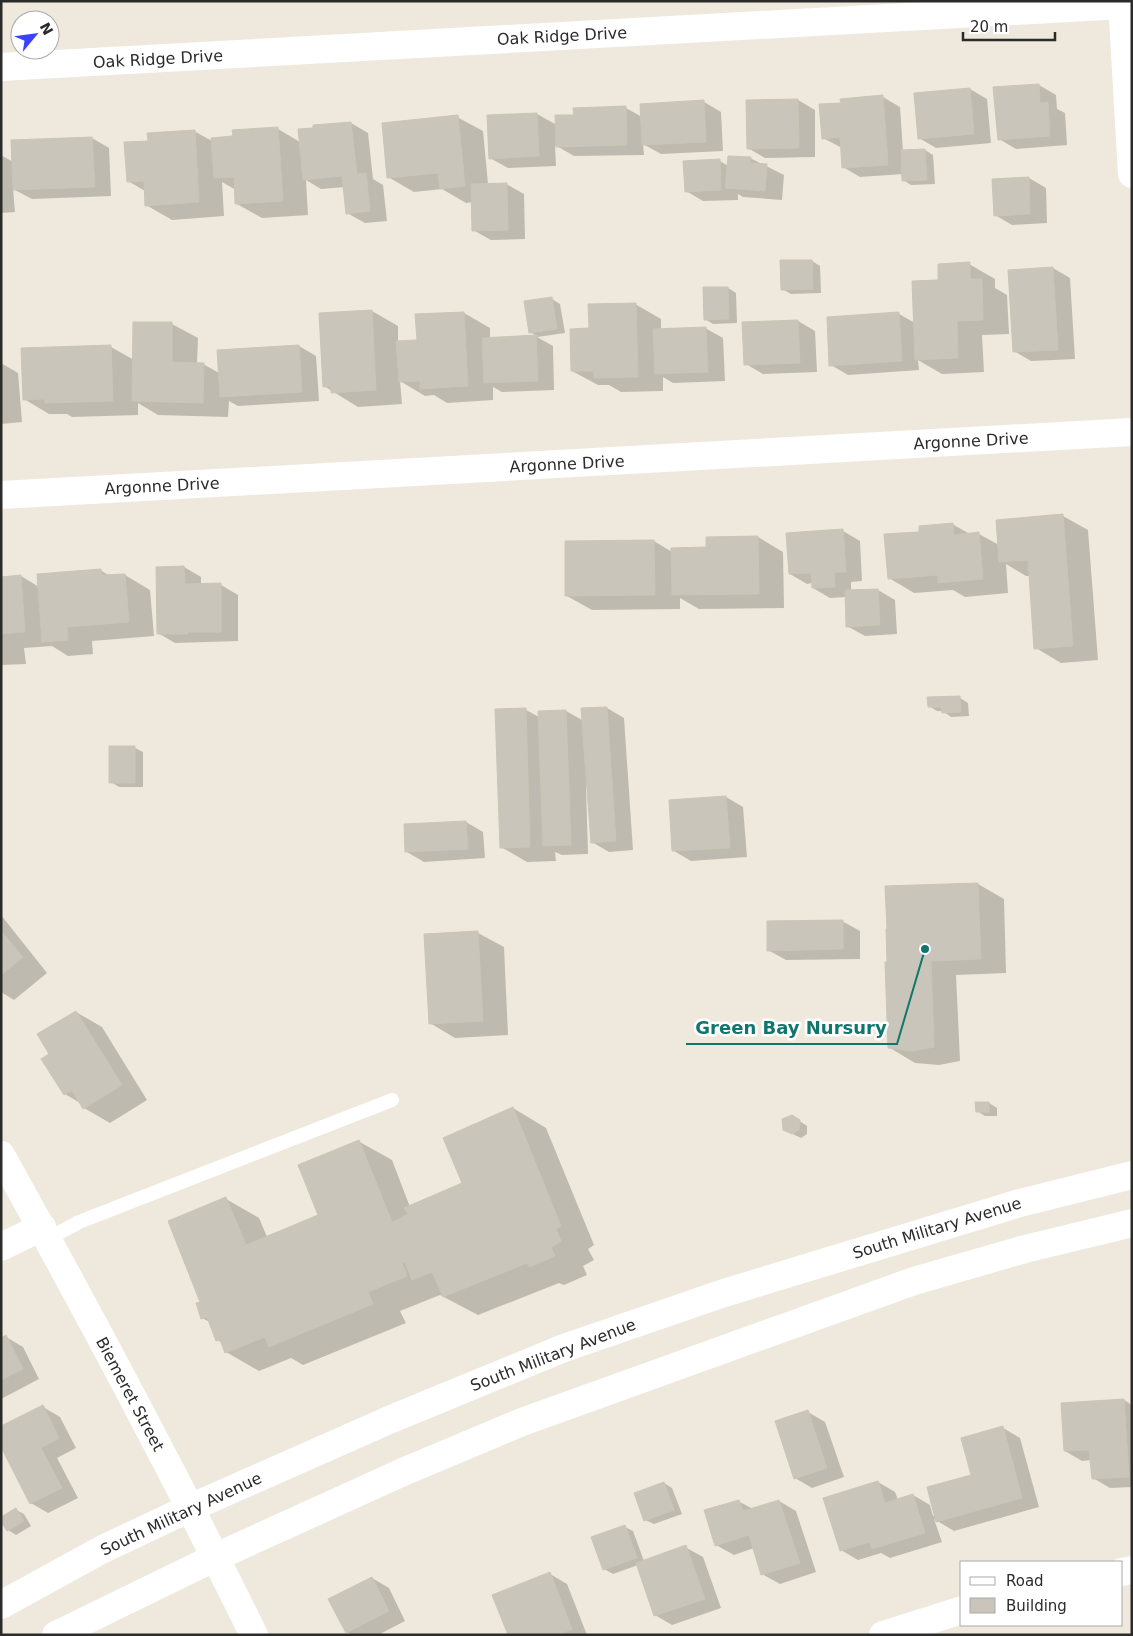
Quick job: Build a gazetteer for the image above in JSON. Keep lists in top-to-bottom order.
{
  "streets": {
    "street": [
      "Oak Ridge Drive",
      "Argonne Drive",
      "South Military Avenue",
      "Biemeret Street"
    ]
  },
  "crossings": [
    ["South Military Avenue", "Biemeret Street"]
  ],
  "places": ["Green Bay Nursury"],
  "legend": ["Road", "Building"],
  "scale_bar": "20 m",
  "north": "top right"
}
